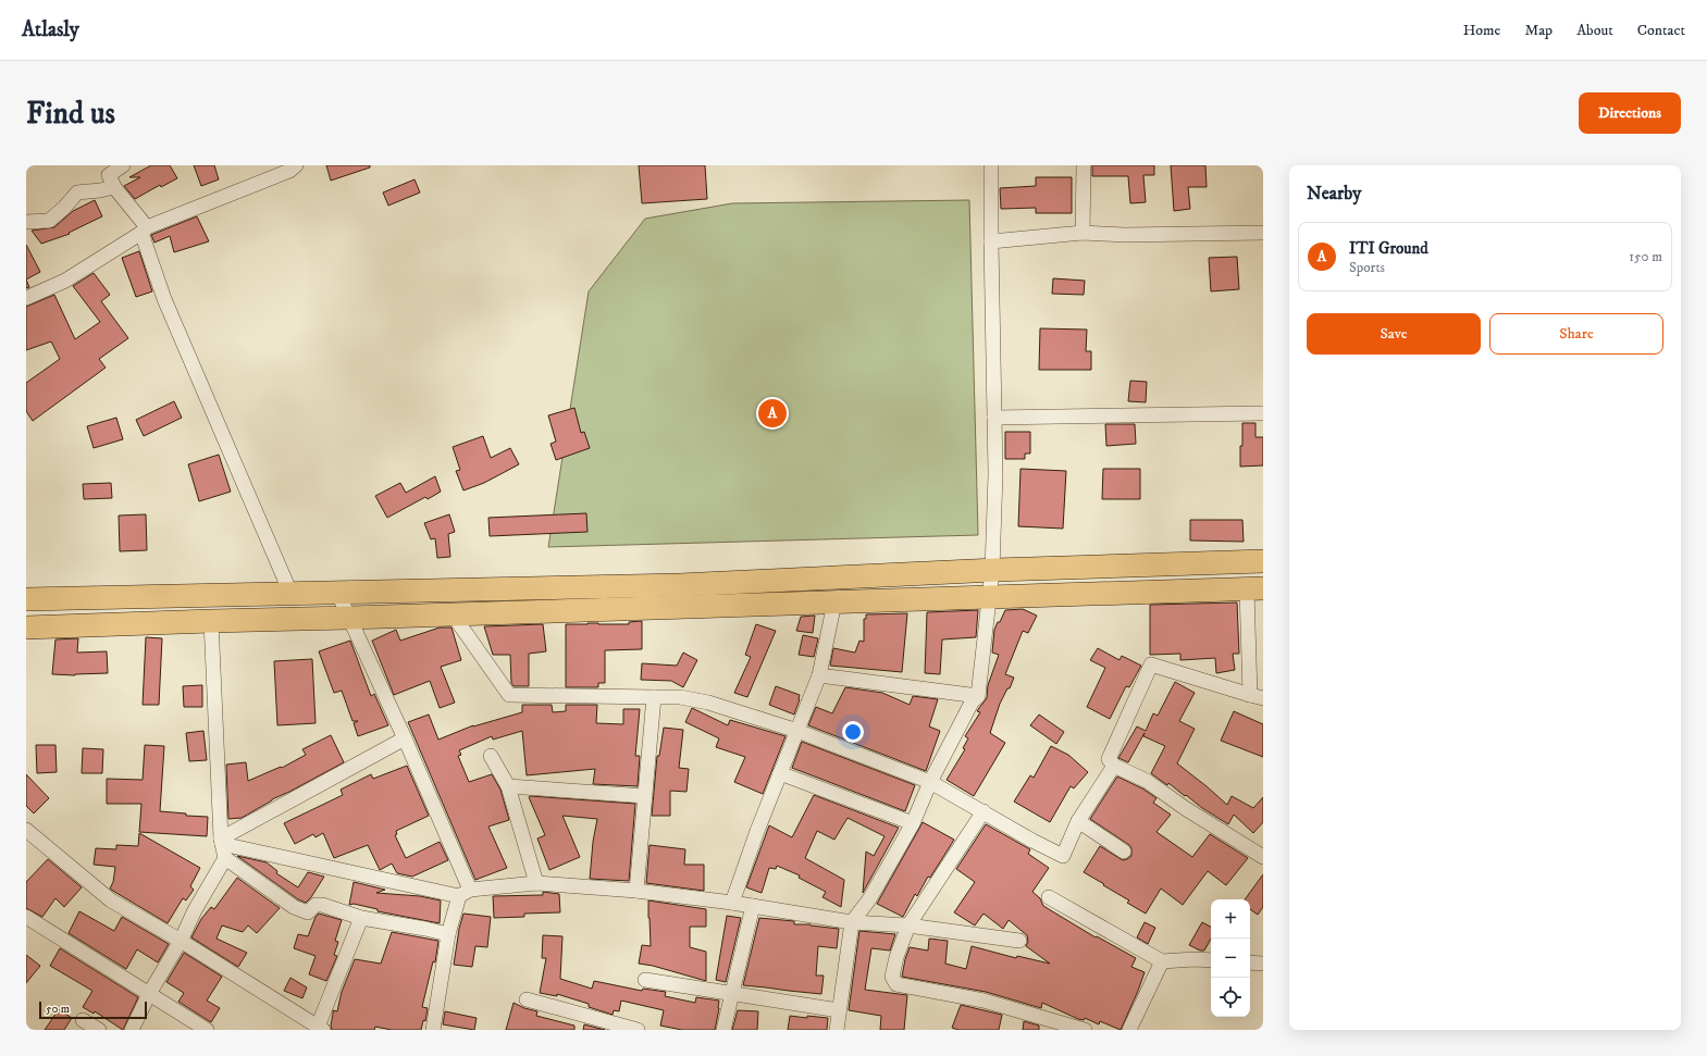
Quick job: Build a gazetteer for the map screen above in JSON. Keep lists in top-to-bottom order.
{
  "scale_bar": "50 m",
  "page": {
    "header": "Atlasly",
    "nav": [
      "Home",
      "Map",
      "About",
      "Contact"
    ],
    "buttons": [
      "Directions",
      ["Save", "Share"]
    ],
    "title": "Find us",
    "heading": "Nearby",
    "list": [
      {
        "mark": "A",
        "name": "ITI Ground",
        "note": "Sports",
        "value": "150 m"
      }
    ],
    "pins": "A",
    "map_buttons": ["+", "−"],
    "scale": "50 m"
  }
}
